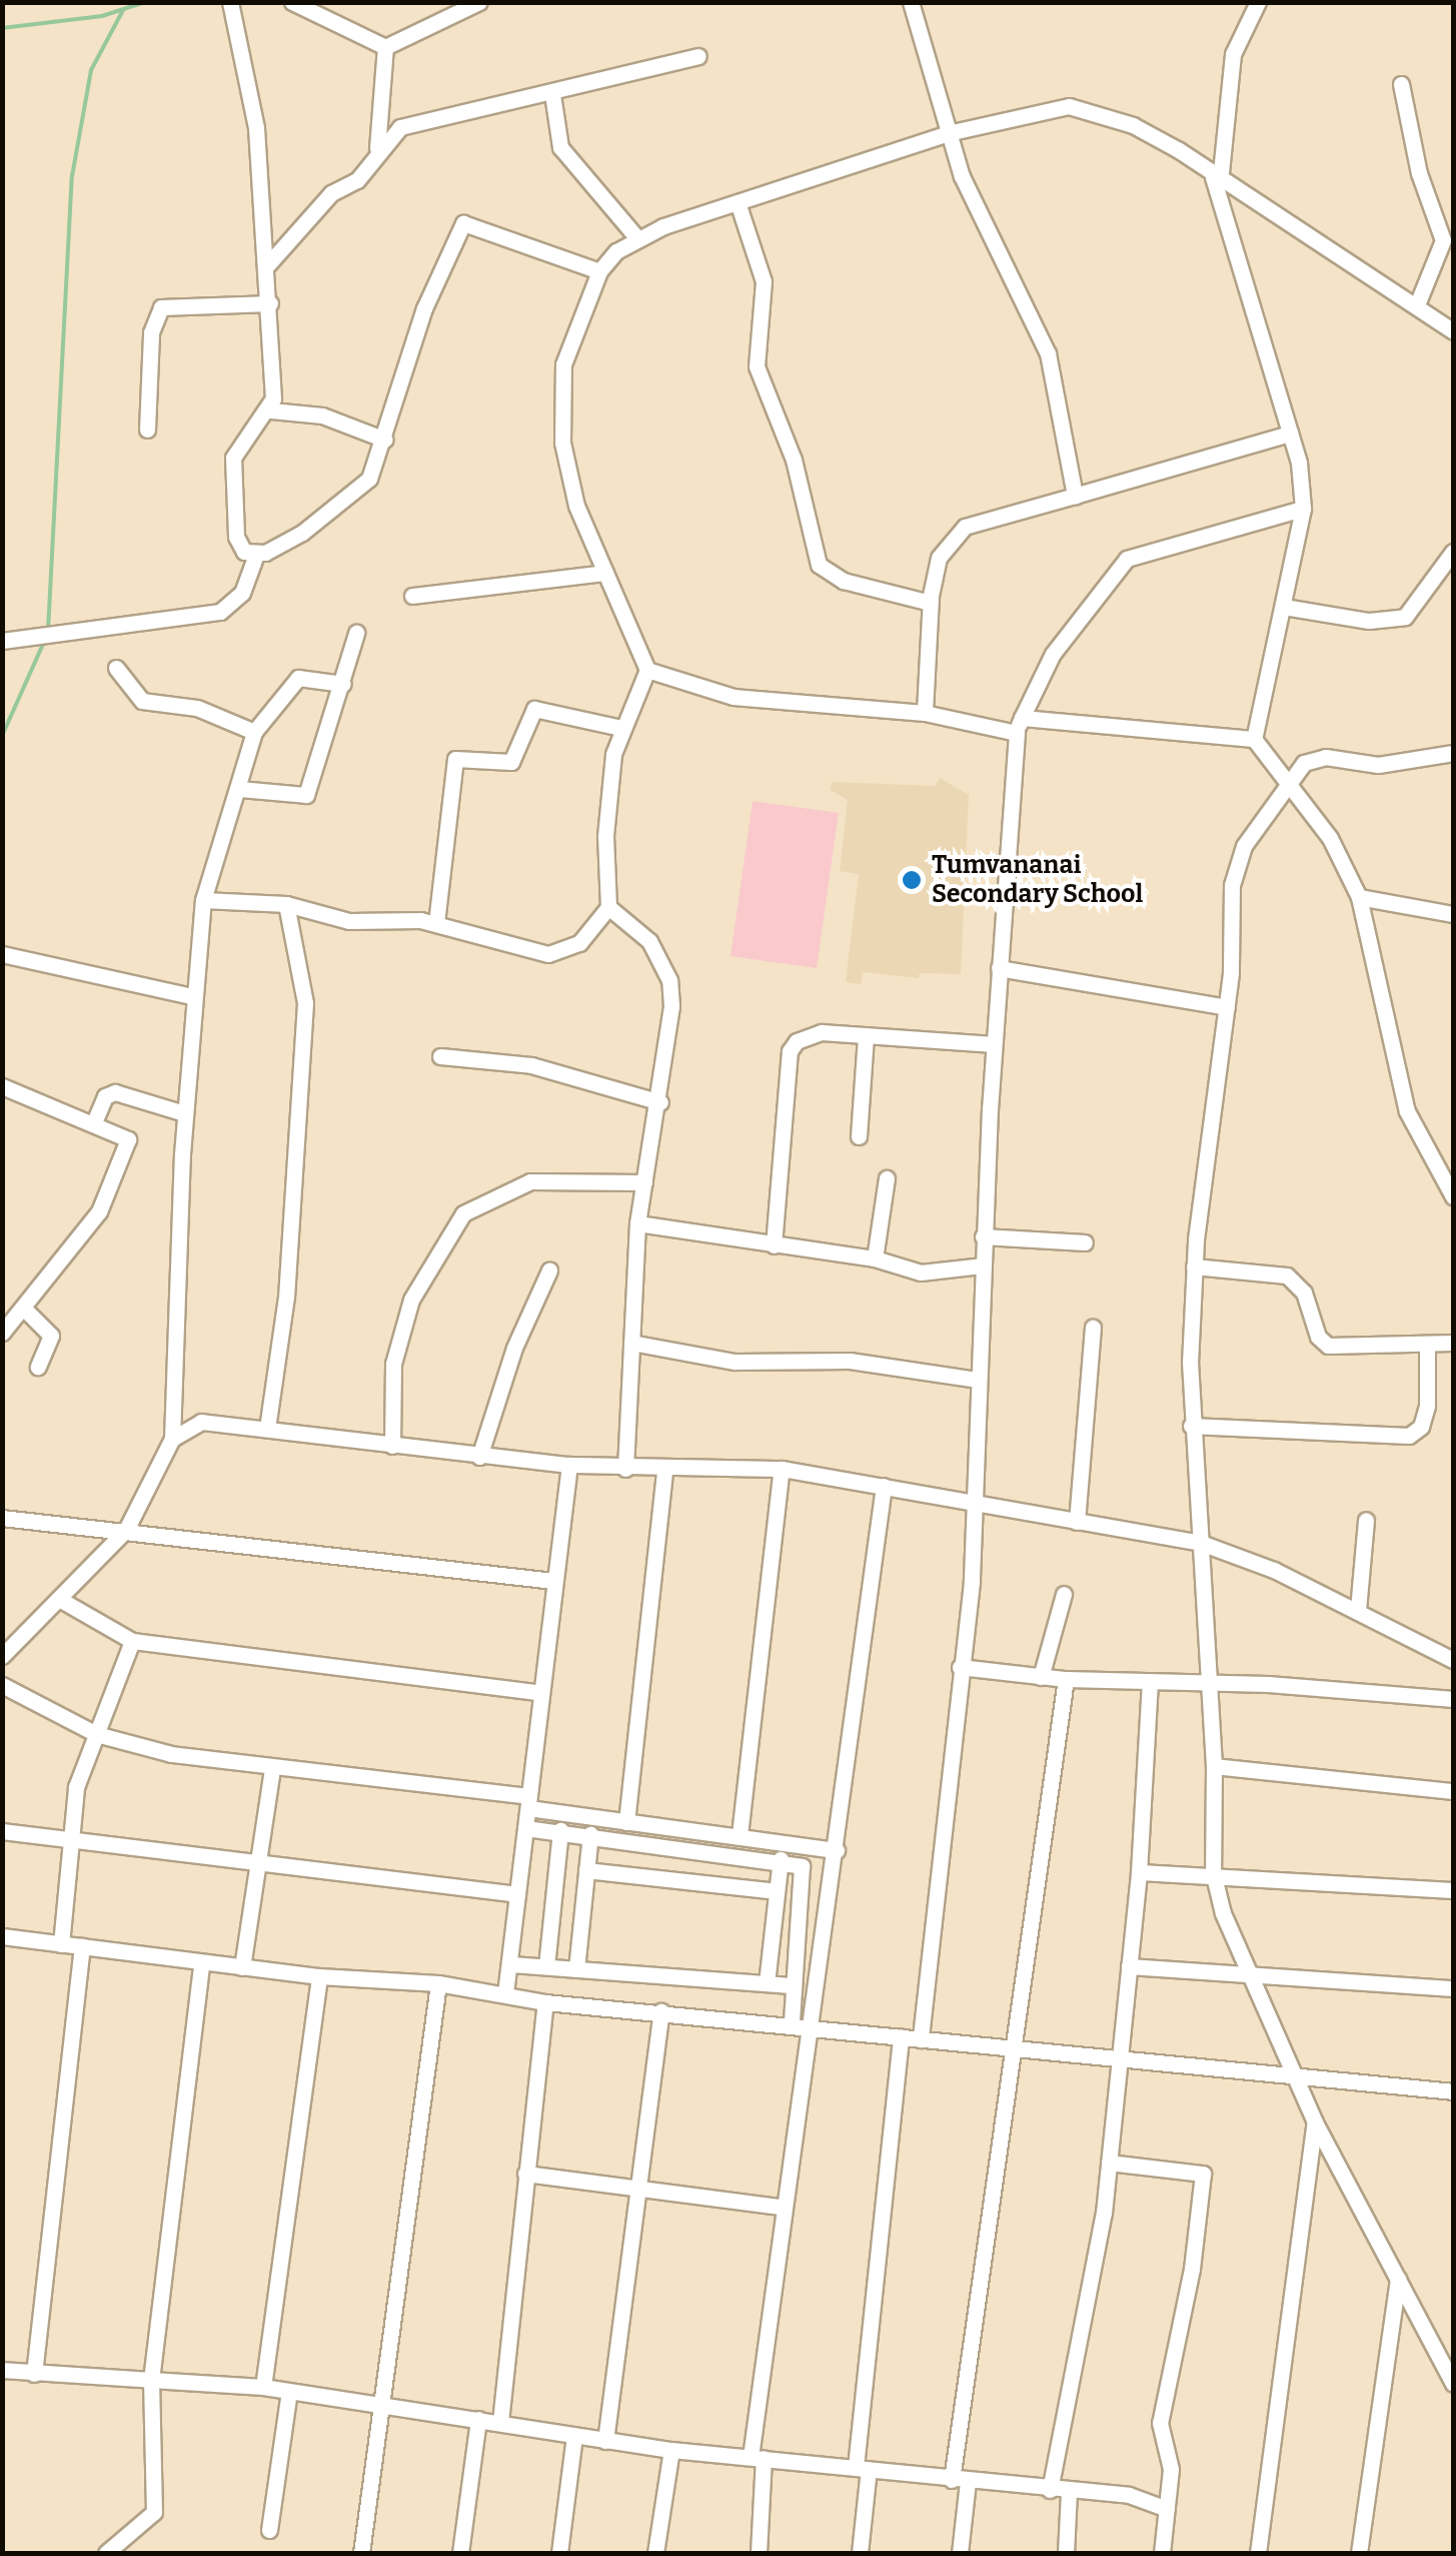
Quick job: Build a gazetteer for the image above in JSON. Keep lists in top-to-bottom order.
{
  "places": ["Tumvananai Secondary School"]
}
